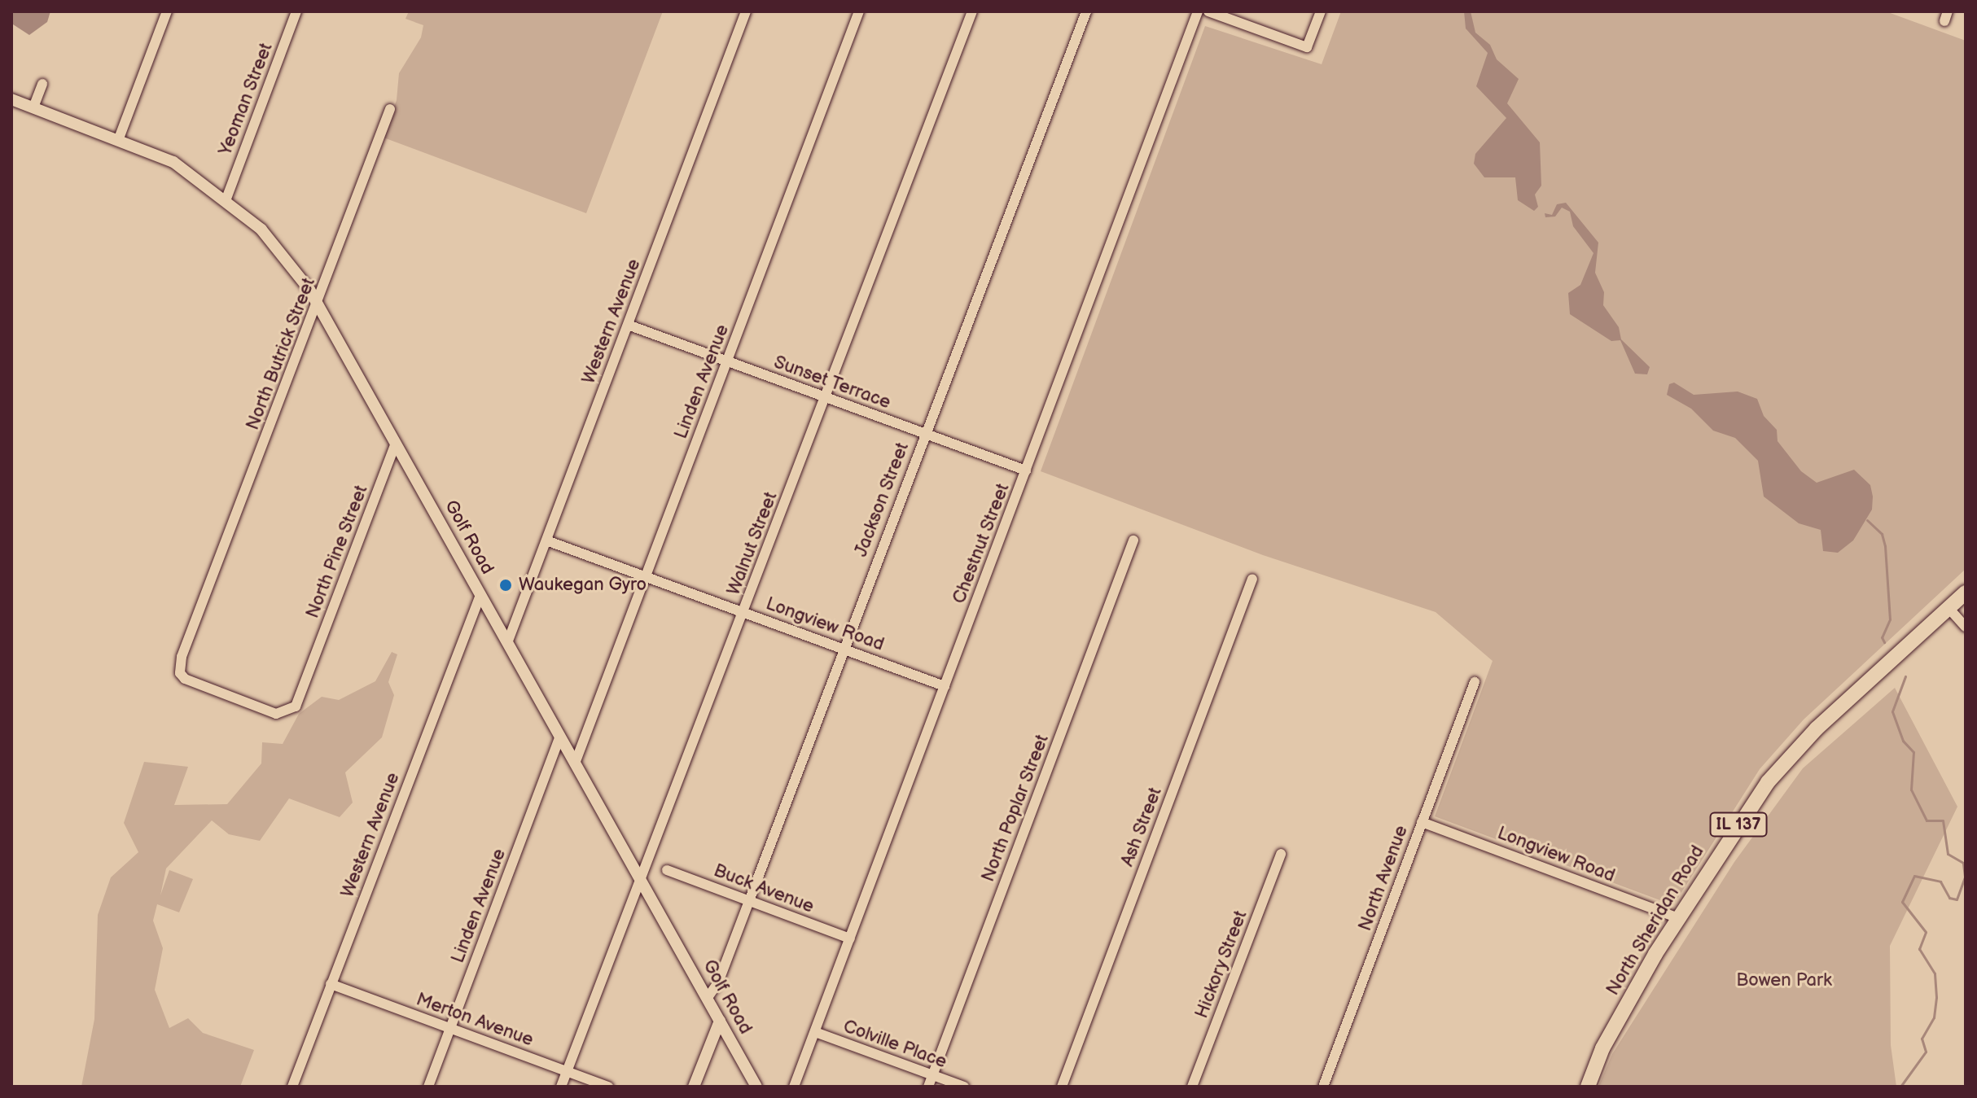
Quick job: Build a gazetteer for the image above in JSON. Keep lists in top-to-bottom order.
{
  "streets": {
    "main road": ["IL 137", "North Sheridan Road"],
    "street": [
      "Yeoman Street",
      "Western Avenue",
      "North Butrick Street",
      "Linden Avenue",
      "Sunset Terrace",
      "Jackson Street",
      "Golf Road",
      "Walnut Street",
      "Chestnut Street",
      "North Pine Street",
      "Longview Road",
      "North Poplar Street",
      "Ash Street",
      "North Avenue",
      "Buck Avenue",
      "Hickory Street",
      "Merton Avenue",
      "Colville Place"
    ]
  },
  "crossings": [
    ["Yeoman Street", "Golf Road"],
    ["Western Avenue", "Sunset Terrace"],
    ["Western Avenue", "Golf Road"],
    ["Western Avenue", "Longview Road"],
    ["Western Avenue", "Merton Avenue"],
    ["North Butrick Street", "Golf Road"],
    ["North Butrick Street", "North Pine Street"],
    ["Linden Avenue", "Sunset Terrace"],
    ["Linden Avenue", "Golf Road"],
    ["Linden Avenue", "Longview Road"],
    ["Linden Avenue", "Merton Avenue"],
    ["Sunset Terrace", "Jackson Street"],
    ["Sunset Terrace", "Walnut Street"],
    ["Sunset Terrace", "Chestnut Street"],
    ["Jackson Street", "Golf Road"],
    ["Jackson Street", "Longview Road"],
    ["Jackson Street", "Buck Avenue"],
    ["Golf Road", "Walnut Street"],
    ["Golf Road", "North Pine Street"],
    ["Walnut Street", "Longview Road"],
    ["Walnut Street", "Merton Avenue"],
    ["Chestnut Street", "Longview Road"],
    ["Chestnut Street", "Buck Avenue"],
    ["Chestnut Street", "Colville Place"],
    ["Longview Road", "North Avenue"],
    ["Longview Road", "North Sheridan Road"],
    ["North Poplar Street", "Colville Place"]
  ],
  "parks": ["Bowen Park"],
  "places": ["Waukegan Gyro"]
}
